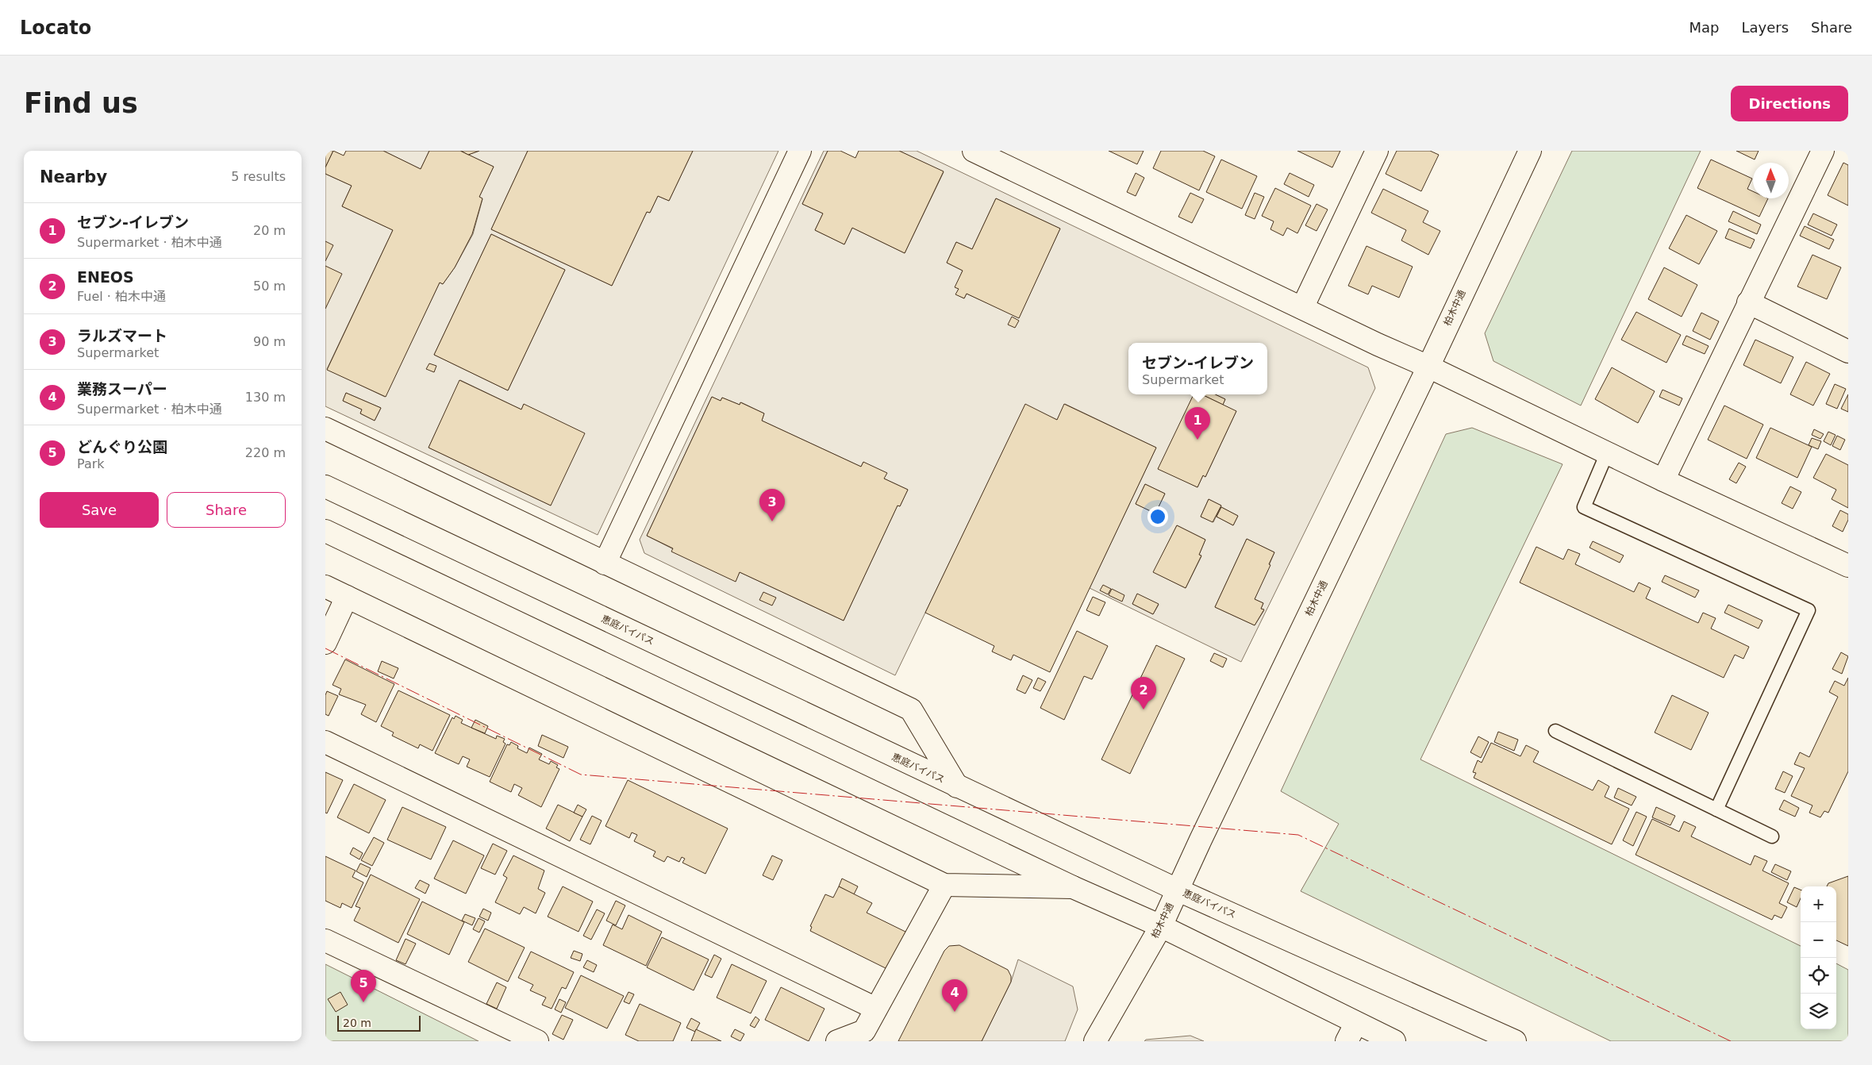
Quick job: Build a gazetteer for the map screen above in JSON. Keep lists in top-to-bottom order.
{
  "streets": {
    "main road": ["柏木中通", "恵庭バイパス"]
  },
  "crossings": [
    ["柏木中通", "恵庭バイパス"]
  ],
  "scale_bar": "20 m",
  "north": "top",
  "page": {
    "header": "Locato",
    "nav": ["Map", "Layers", "Share"],
    "buttons": [
      "Directions",
      ["Save", "Share"]
    ],
    "title": "Find us",
    "heading": ["Nearby", "5 results"],
    "list": [
      {
        "mark": "1",
        "name": "セブン-イレブン",
        "note": "Supermarket · 柏木中通",
        "value": "20 m"
      },
      {
        "mark": "2",
        "name": "ENEOS",
        "note": "Fuel · 柏木中通",
        "value": "50 m"
      },
      {
        "mark": "3",
        "name": "ラルズマート",
        "note": "Supermarket",
        "value": "90 m"
      },
      {
        "mark": "4",
        "name": "業務スーパー",
        "note": "Supermarket · 柏木中通",
        "value": "130 m"
      },
      {
        "mark": "5",
        "name": "どんぐり公園",
        "note": "Park",
        "value": "220 m"
      }
    ],
    "popup": ["セブン-イレブン", "Supermarket"],
    "pins": [
      "1",
      "3",
      "2",
      "5",
      "4"
    ],
    "map_buttons": ["+", "−"],
    "scale": "20 m"
  }
}
